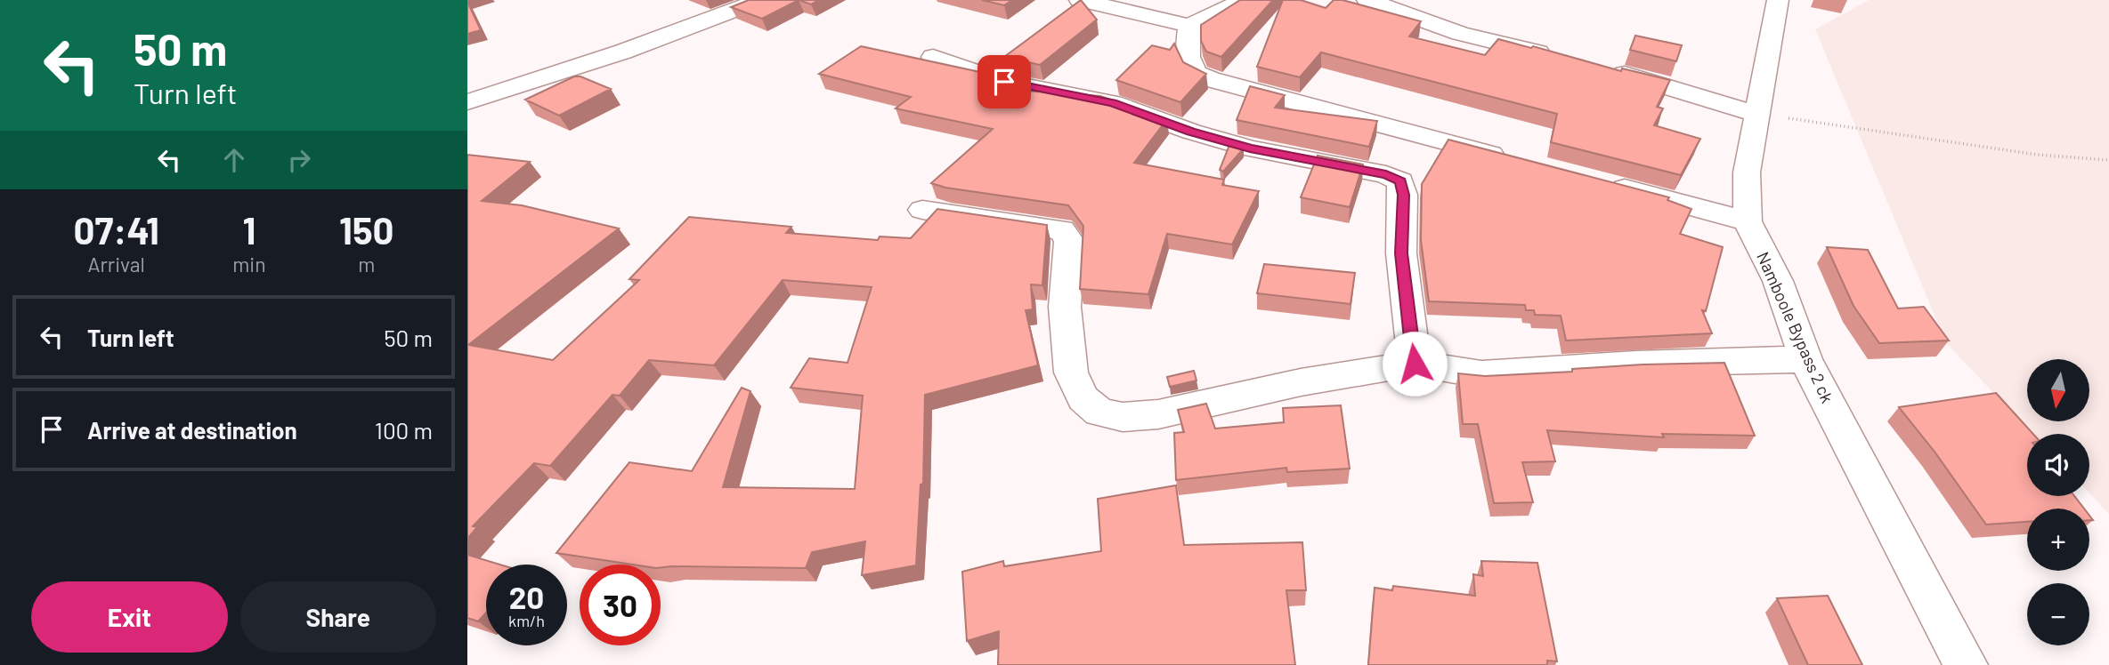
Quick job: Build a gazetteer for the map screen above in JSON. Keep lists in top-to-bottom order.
{
  "streets": {
    "street": ["Namboole Bypass 2 ck"]
  },
  "north": "bottom",
  "page": {
    "turn": ["50 m", "Turn left"],
    "eta": [
      "07:41",
      "Arrival",
      "1",
      "min",
      "150",
      "m"
    ],
    "list": [
      {
        "name": "Turn left",
        "value": "50 m"
      },
      {
        "name": "Arrive at destination",
        "value": "100 m"
      }
    ],
    "map_buttons": ["+", "−"],
    "speed": "20 km/h",
    "limit": "30",
    "buttons": ["Exit", "Share"]
  }
}
